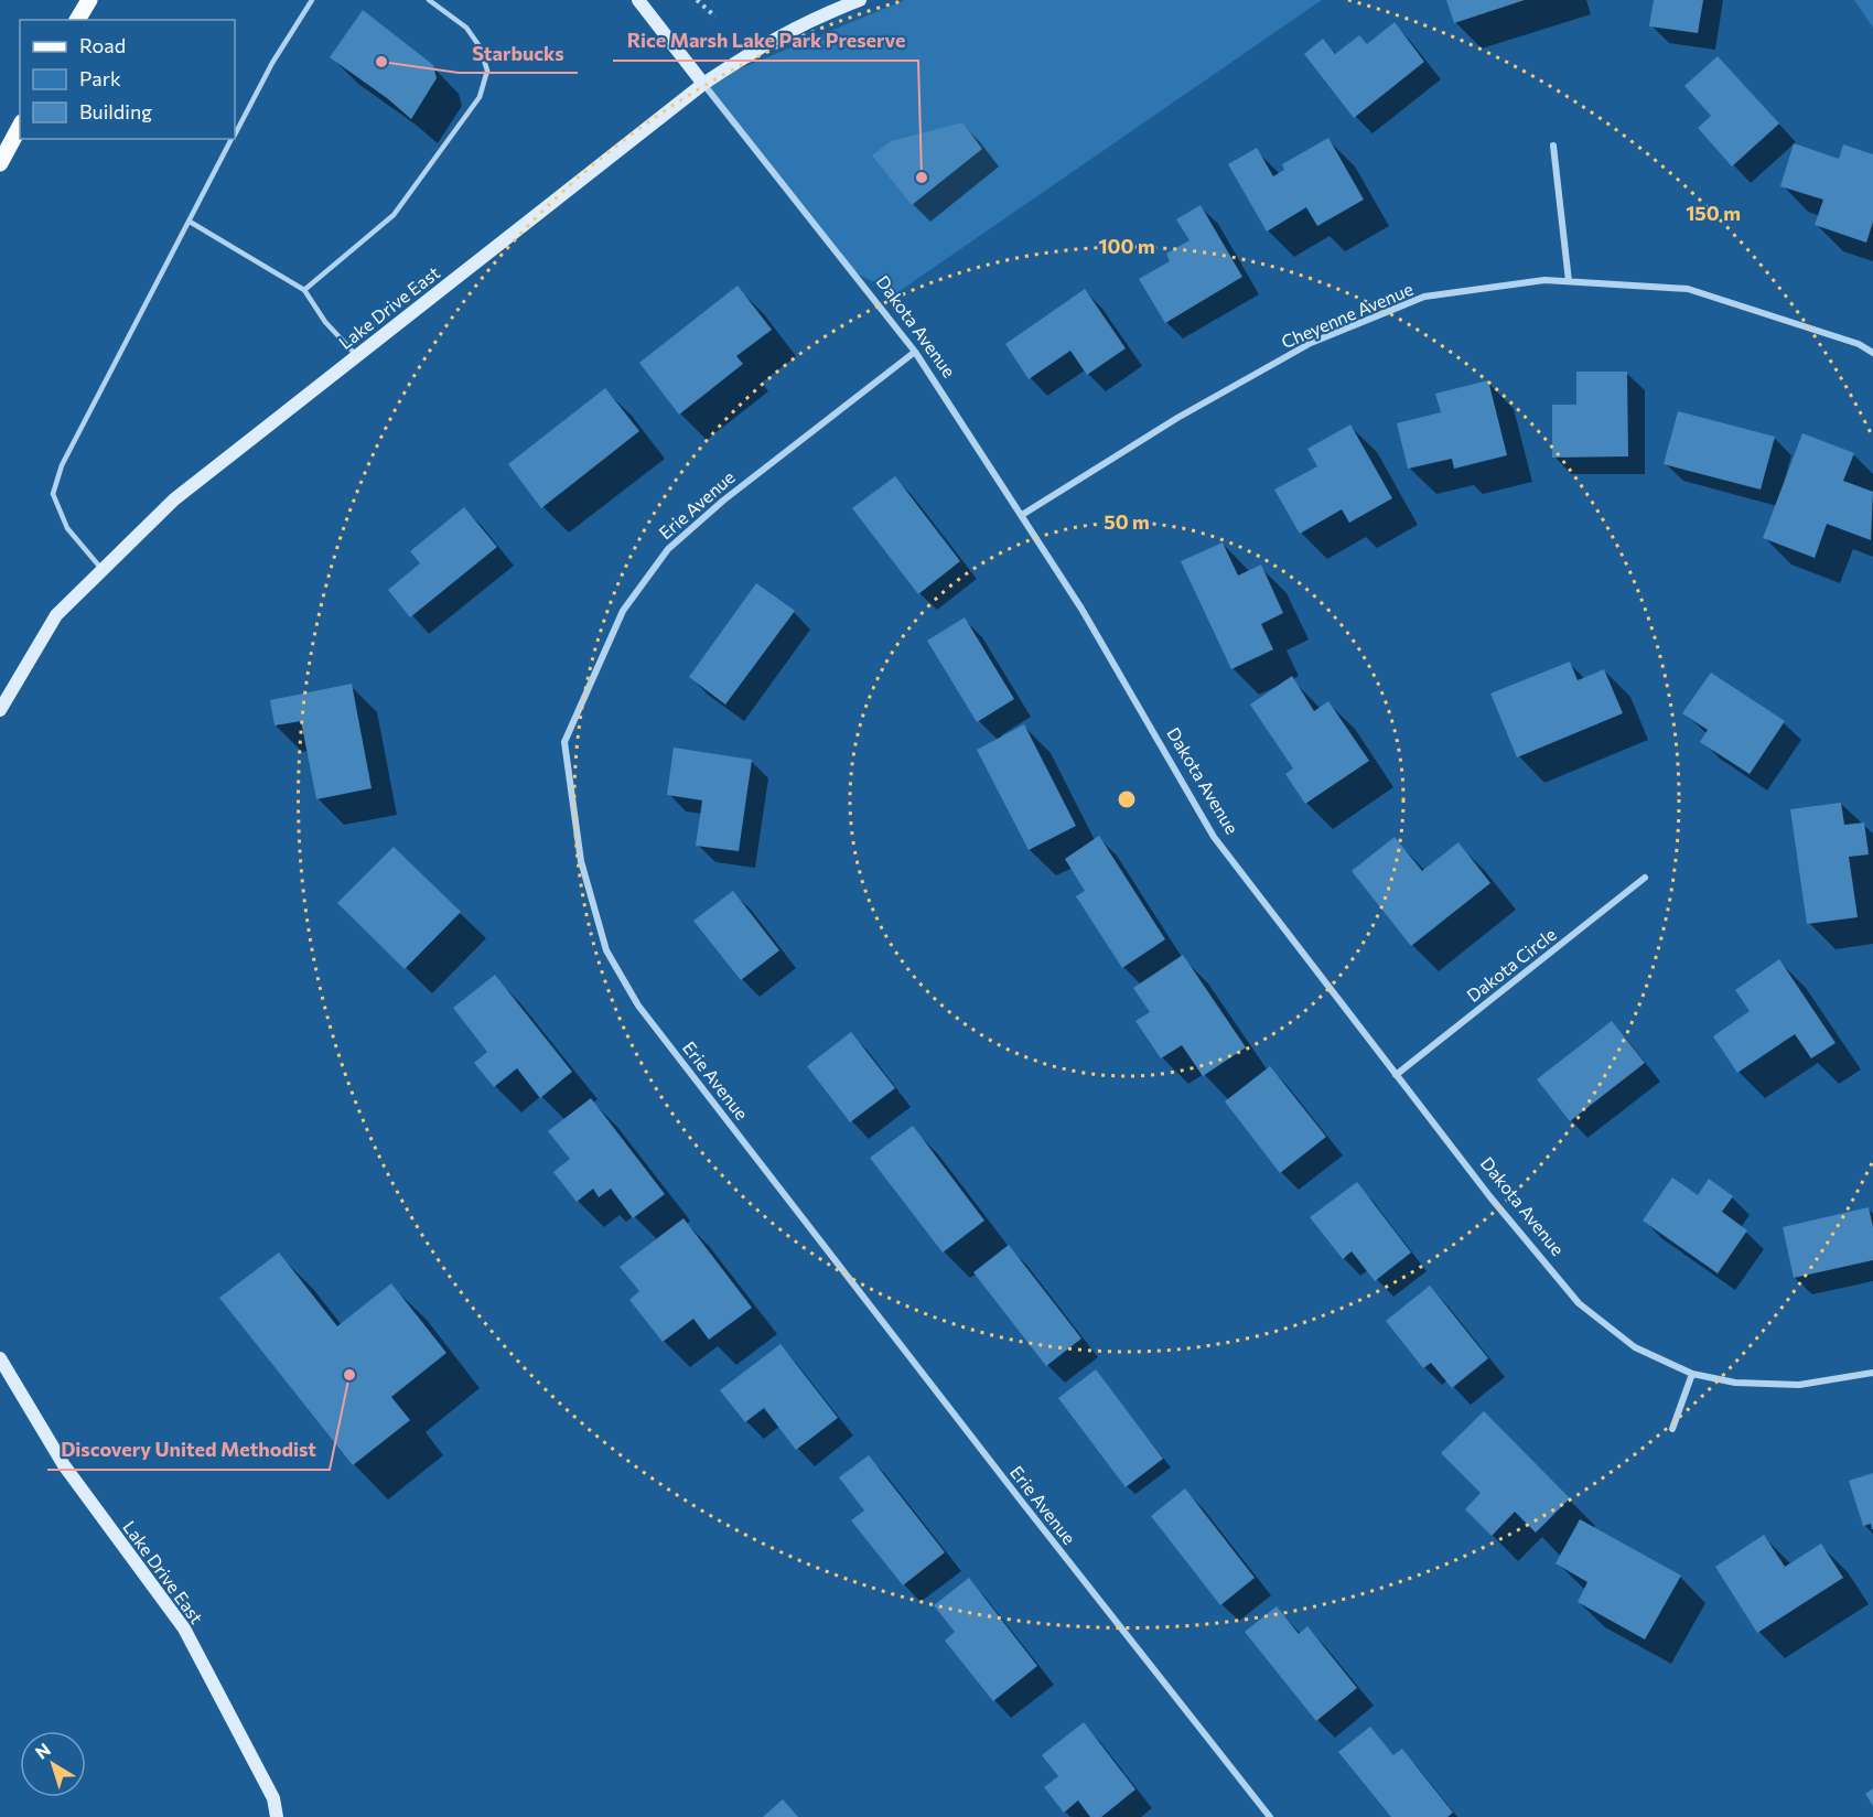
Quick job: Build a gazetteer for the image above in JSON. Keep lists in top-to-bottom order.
{
  "streets": {
    "street": [
      "Lake Drive East",
      "Cheyenne Avenue",
      "Dakota Avenue",
      "Erie Avenue",
      "Dakota Circle"
    ]
  },
  "crossings": [
    ["Lake Drive East", "Dakota Avenue"],
    ["Cheyenne Avenue", "Dakota Avenue"],
    ["Dakota Avenue", "Erie Avenue"],
    ["Dakota Avenue", "Dakota Circle"]
  ],
  "places": ["Starbucks", "Rice Marsh Lake Park Preserve", "Discovery United Methodist"],
  "legend": ["Road", "Park", "Building"],
  "north": "top left",
  "rings": ["150 m", "100 m", "50 m"]
}
